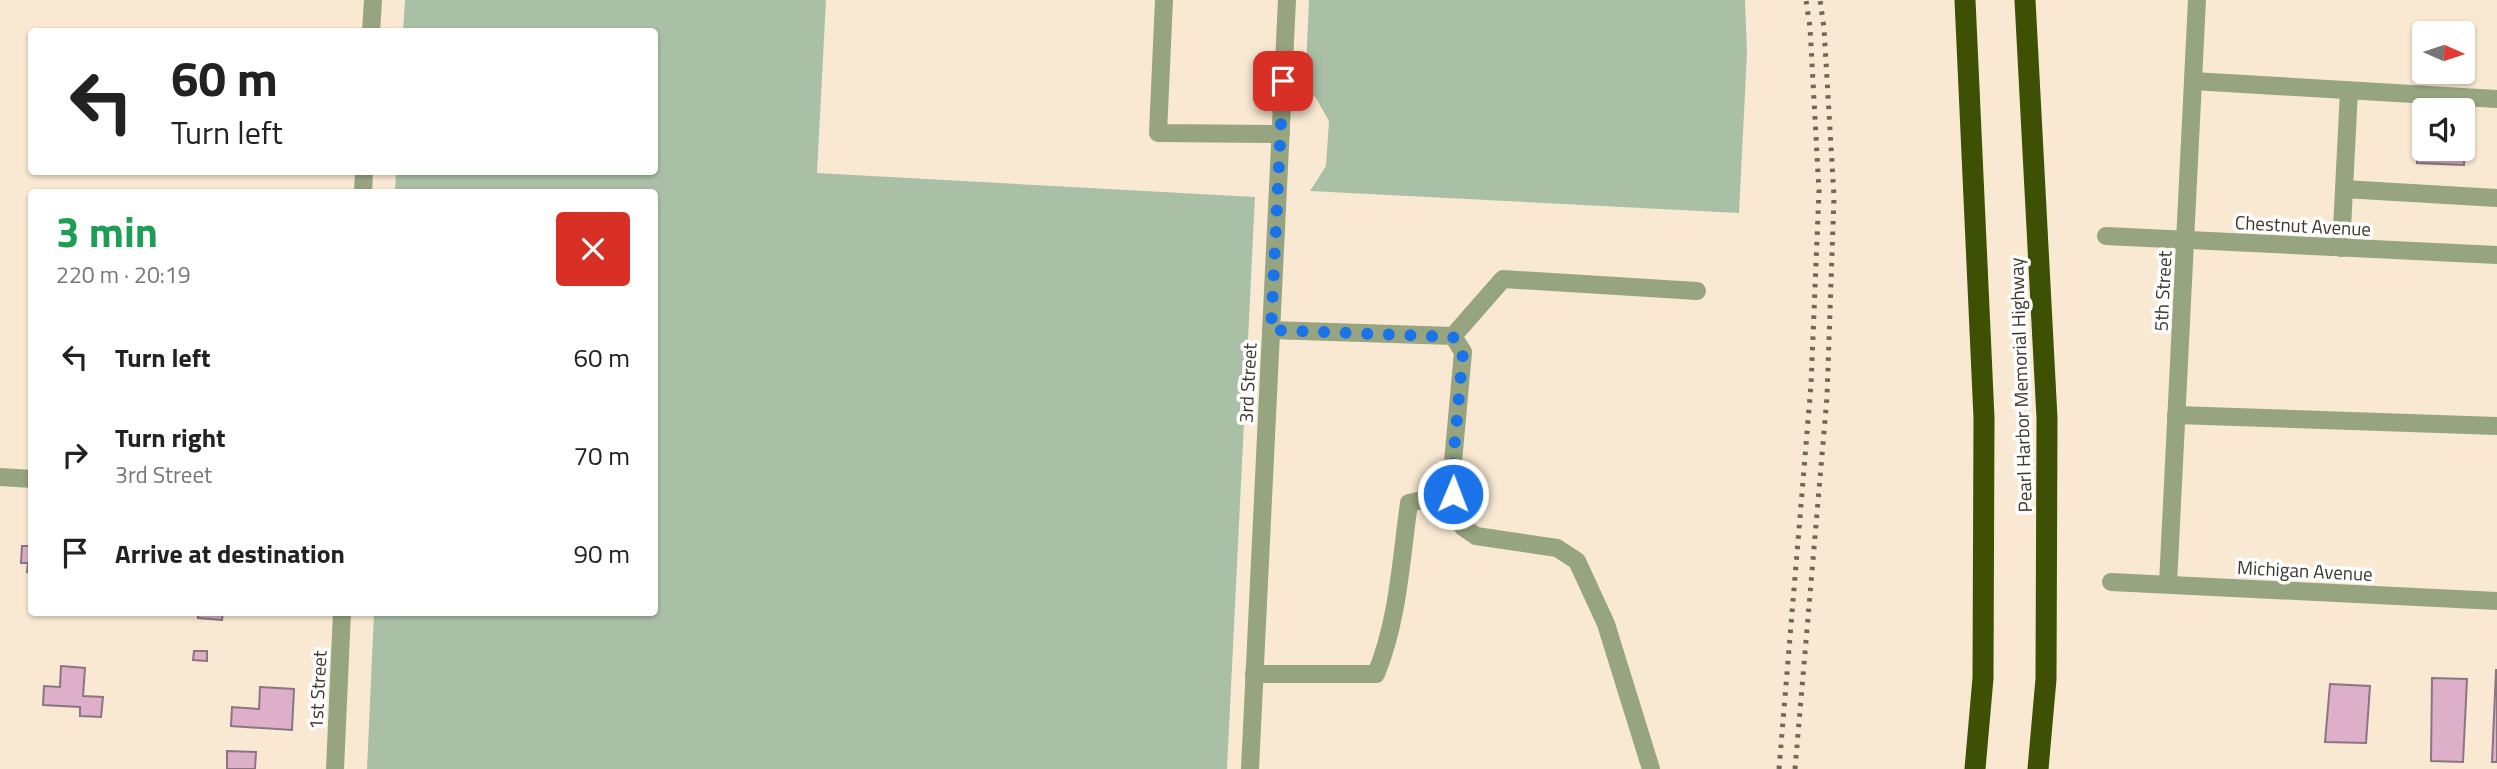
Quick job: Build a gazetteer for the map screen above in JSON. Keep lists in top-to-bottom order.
{
  "streets": {
    "highway": ["Pearl Harbor Memorial Highway"],
    "street": [
      "Chestnut Avenue",
      "5th Street",
      "3rd Street",
      "Michigan Avenue",
      "1st Street"
    ]
  },
  "crossings": [
    ["Chestnut Avenue", "5th Street"],
    ["5th Street", "Michigan Avenue"]
  ],
  "north": "right",
  "page": {
    "turn": ["60 m", "Turn left"],
    "heading": ["3 min", "220 m · 20:19"],
    "list": [
      {
        "name": "Turn left",
        "value": "60 m"
      },
      {
        "name": "Turn right",
        "note": "3rd Street",
        "value": "70 m"
      },
      {
        "name": "Arrive at destination",
        "value": "90 m"
      }
    ]
  }
}
